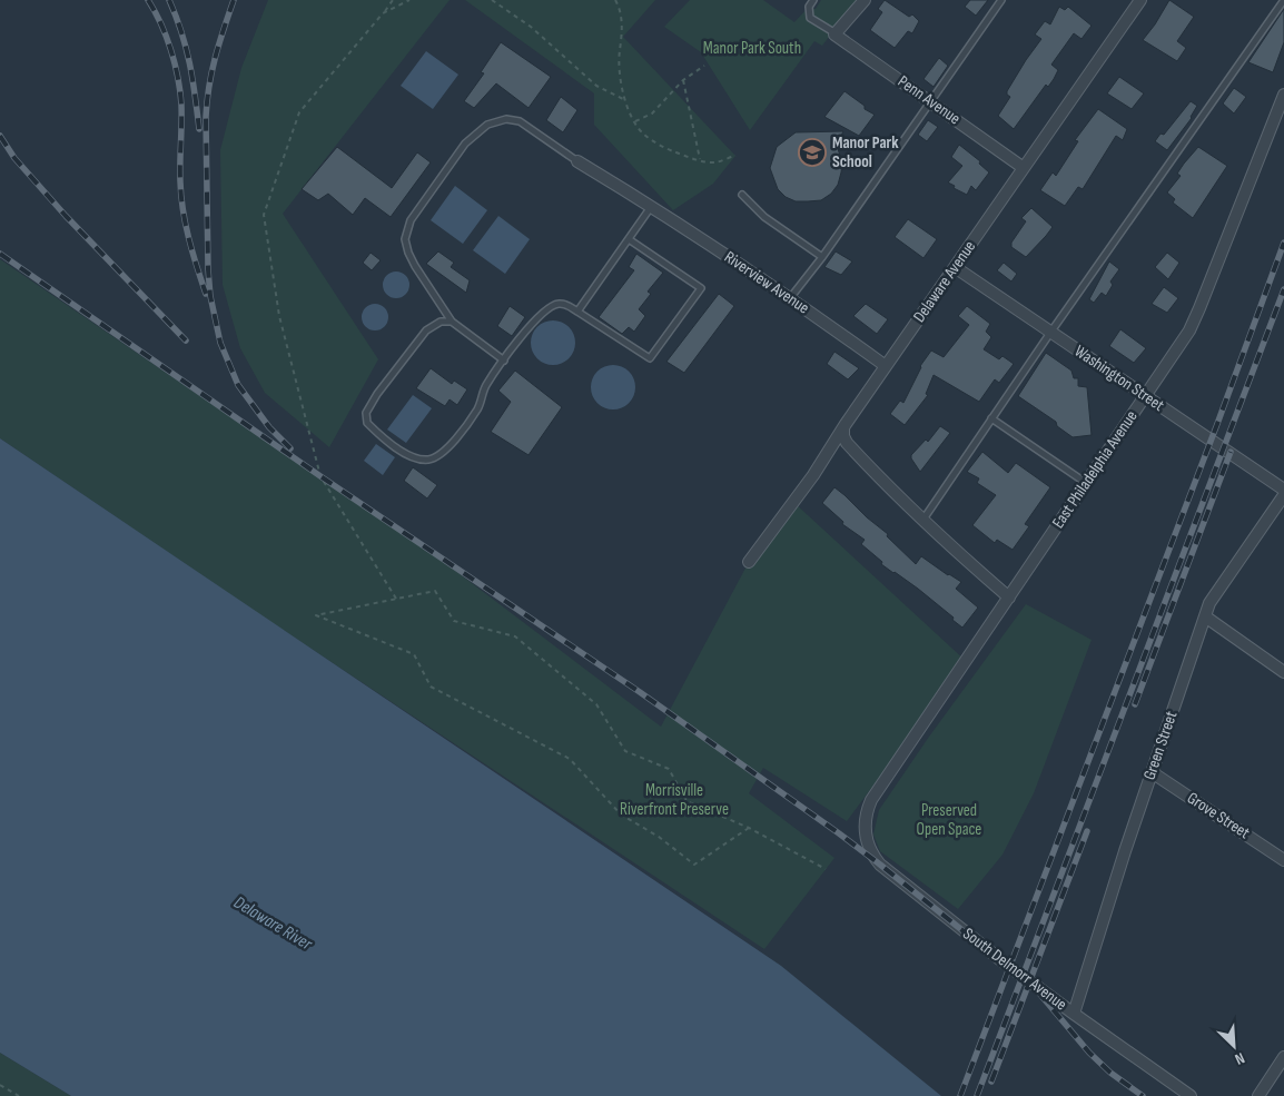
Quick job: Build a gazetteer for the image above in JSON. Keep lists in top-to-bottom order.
{
  "streets": {
    "street": [
      "Penn Avenue",
      "Delaware Avenue",
      "Riverview Avenue",
      "Washington Street",
      "East Philadelphia Avenue",
      "Green Street",
      "Grove Street",
      "South Delmorr Avenue"
    ]
  },
  "crossings": [
    ["Penn Avenue", "Delaware Avenue"],
    ["Delaware Avenue", "Riverview Avenue"],
    ["Delaware Avenue", "Washington Street"],
    ["Washington Street", "East Philadelphia Avenue"],
    ["East Philadelphia Avenue", "South Delmorr Avenue"],
    ["Green Street", "Grove Street"],
    ["Green Street", "South Delmorr Avenue"]
  ],
  "water": ["Delaware River"],
  "parks": ["Manor Park South", "Morrisville Riverfront Preserve", "Preserved Open Space"],
  "places": {
    "school or university": ["Manor Park School"]
  },
  "north": "bottom right"
}
